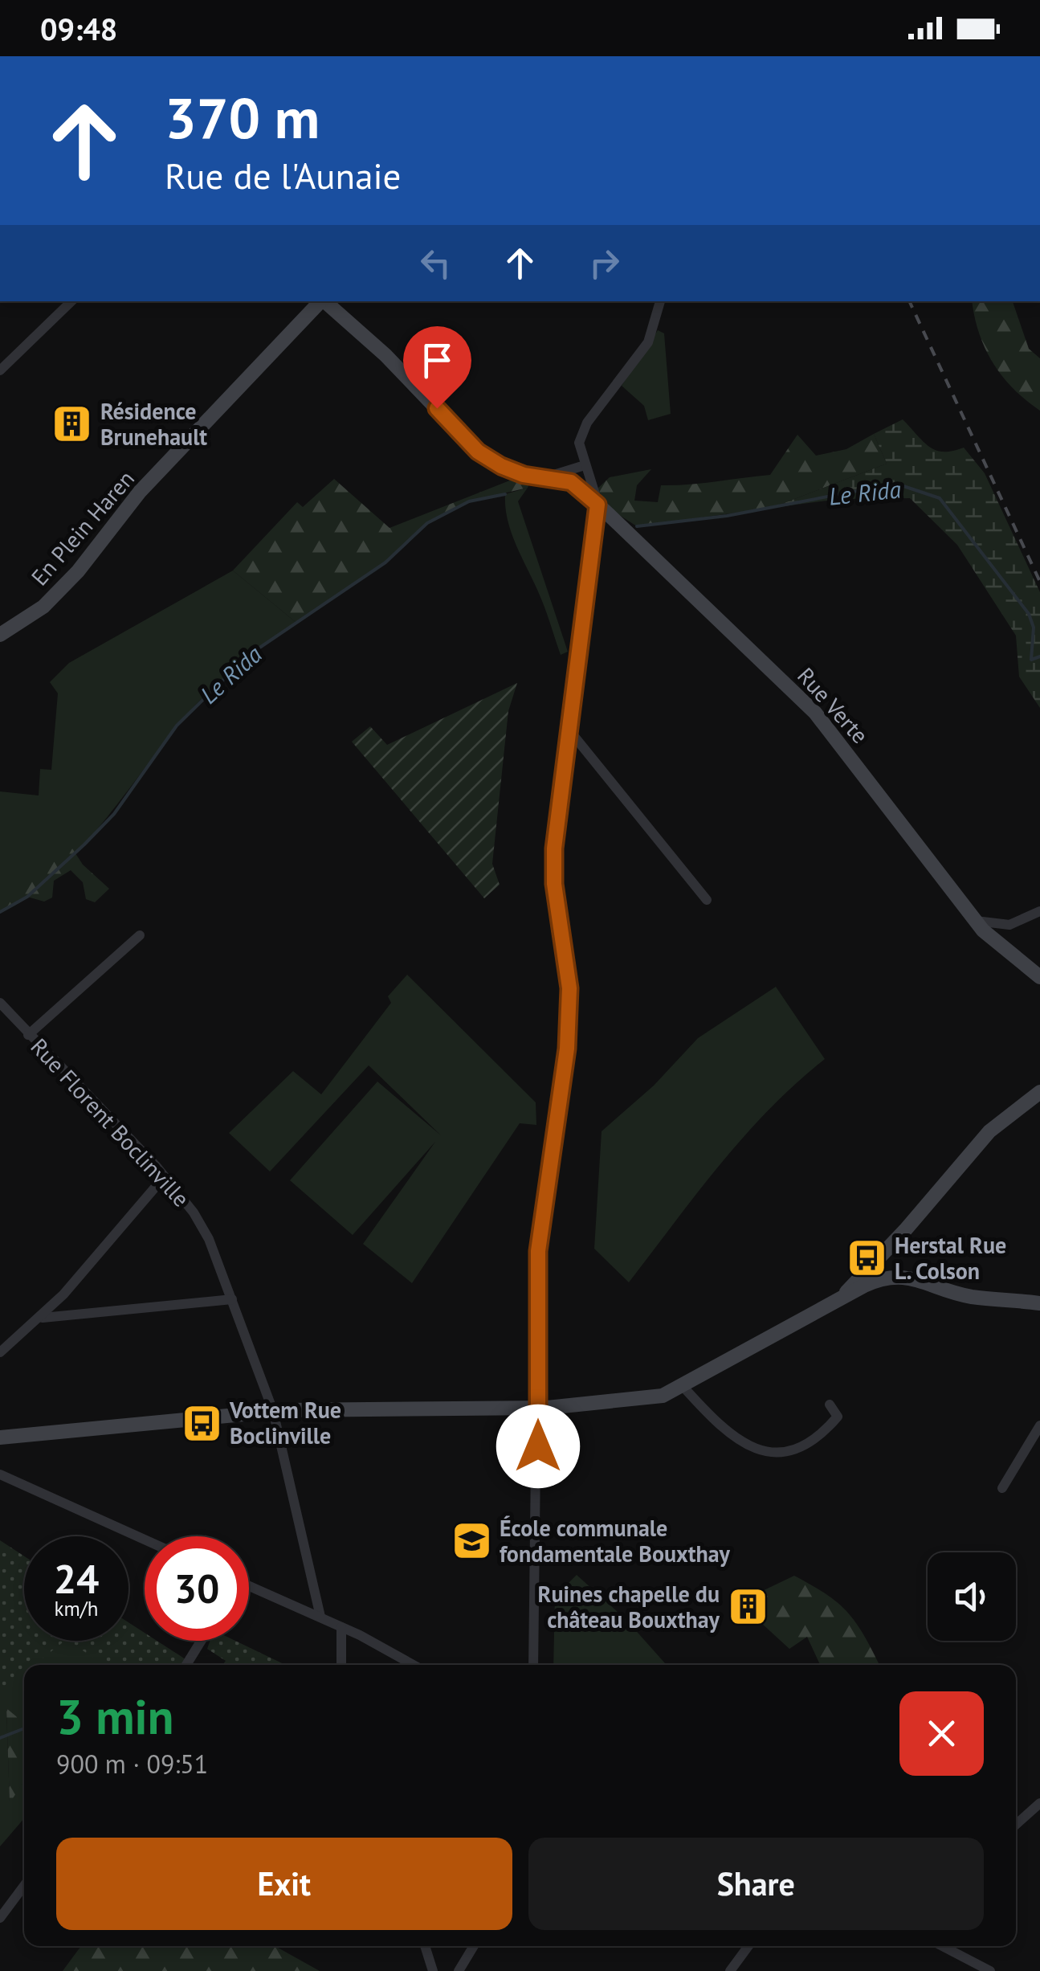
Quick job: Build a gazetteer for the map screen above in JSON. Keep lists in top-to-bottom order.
{
  "streets": {
    "street": ["En Plein Haren", "Rue Verte", "Rue Florent Boclinville"]
  },
  "water": ["Le Rida"],
  "places": {
    "building": ["Résidence Brunehault", "Ruines chapelle du château Bouxthay"],
    "bus stop": ["Herstal Rue L. Colson", "Vottem Rue Boclinville"],
    "school or university": ["École communale fondamentale Bouxthay"]
  },
  "page": {
    "status": "09:48",
    "turn": ["370 m", "Rue de l'Aunaie"],
    "speed": "24 km/h",
    "limit": "30",
    "heading": ["3 min", "900 m · 09:51"],
    "buttons": ["Exit", "Share"]
  }
}
